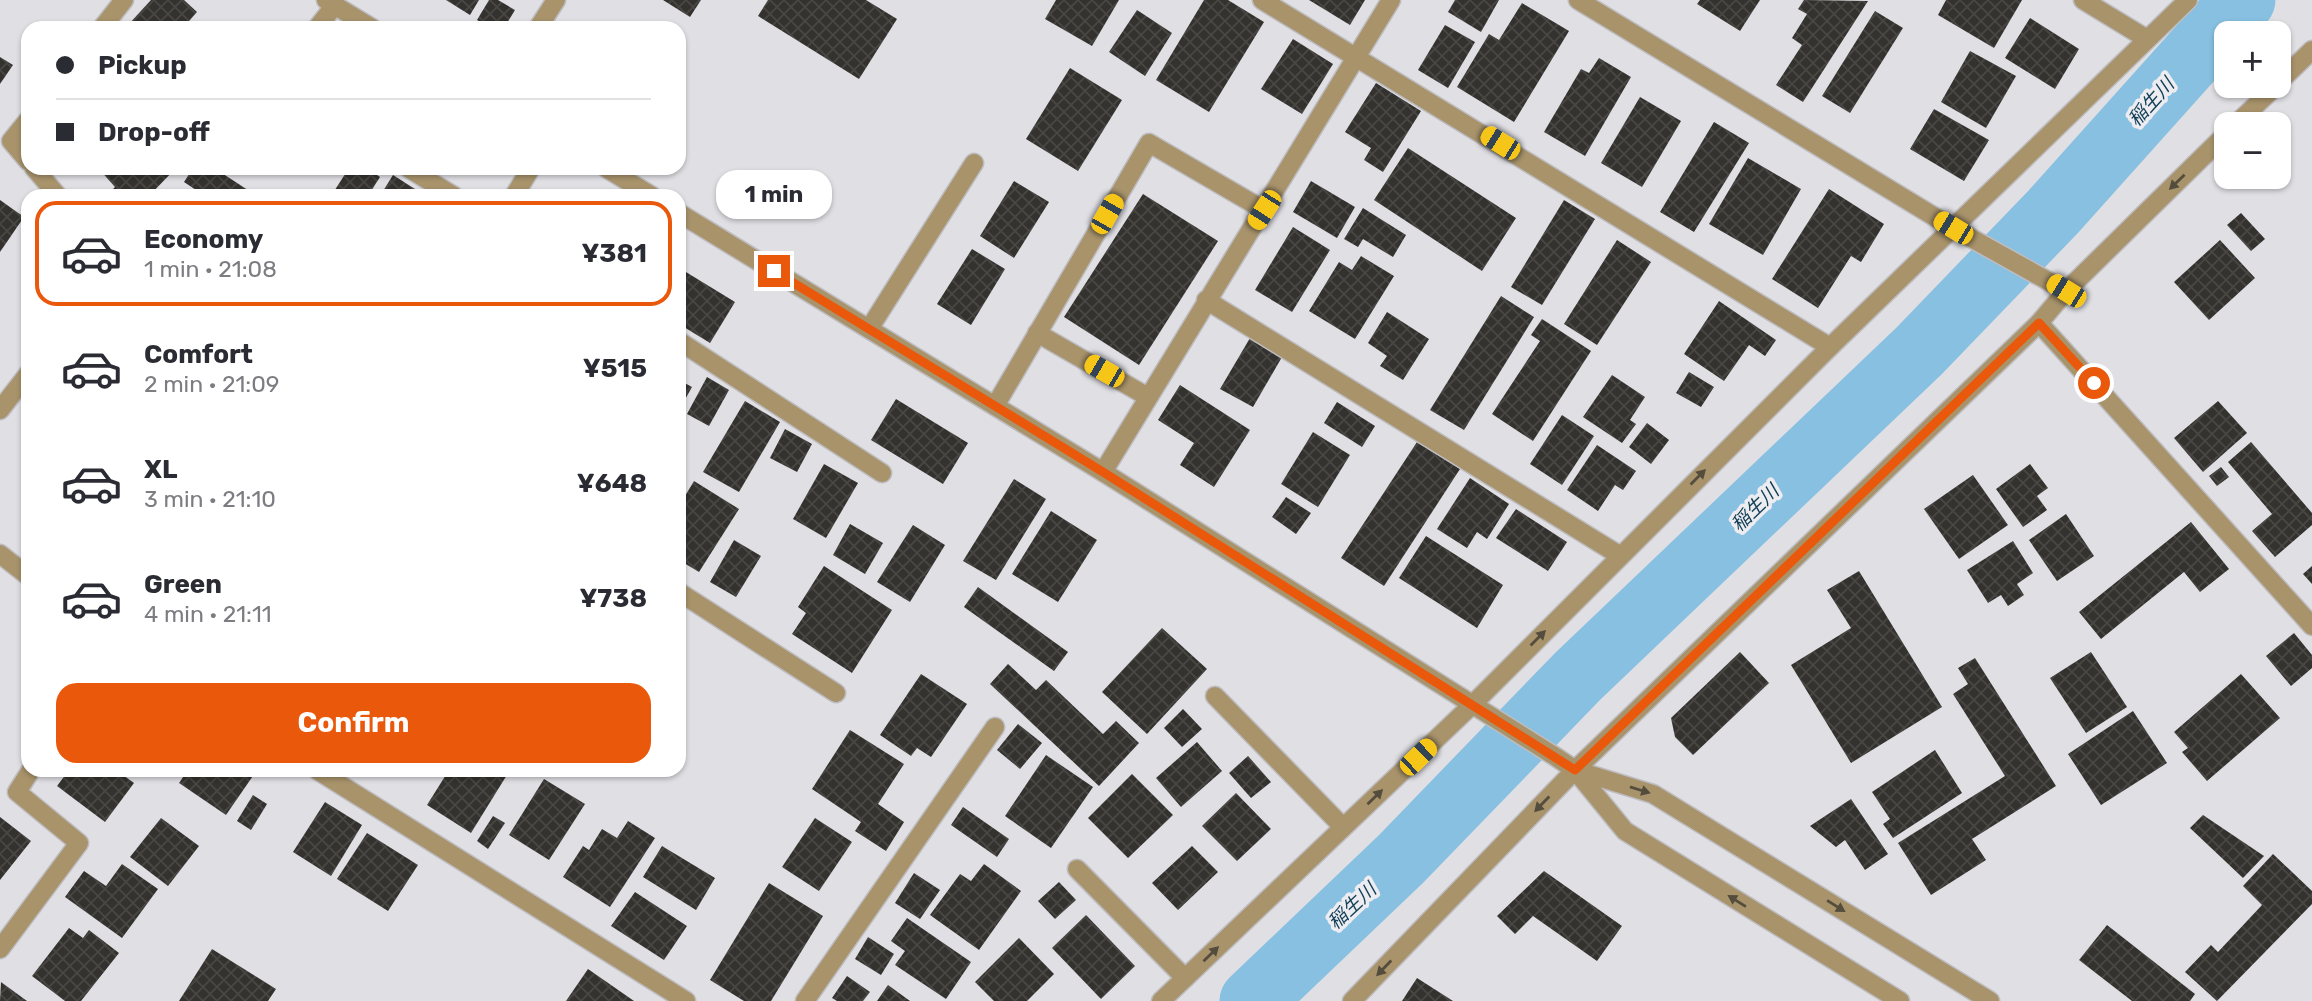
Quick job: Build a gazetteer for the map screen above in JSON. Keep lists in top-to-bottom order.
{
  "water": ["稲生川"],
  "page": {
    "map_buttons": ["+", "−"],
    "banner": ["Pickup", "Drop-off"],
    "bubble": "1 min",
    "list": [
      {
        "name": "Economy",
        "note": "1 min · 21:08",
        "value": "¥381"
      },
      {
        "name": "Comfort",
        "note": "2 min · 21:09",
        "value": "¥515"
      },
      {
        "name": "XL",
        "note": "3 min · 21:10",
        "value": "¥648"
      },
      {
        "name": "Green",
        "note": "4 min · 21:11",
        "value": "¥738"
      }
    ],
    "buttons": "Confirm"
  }
}
